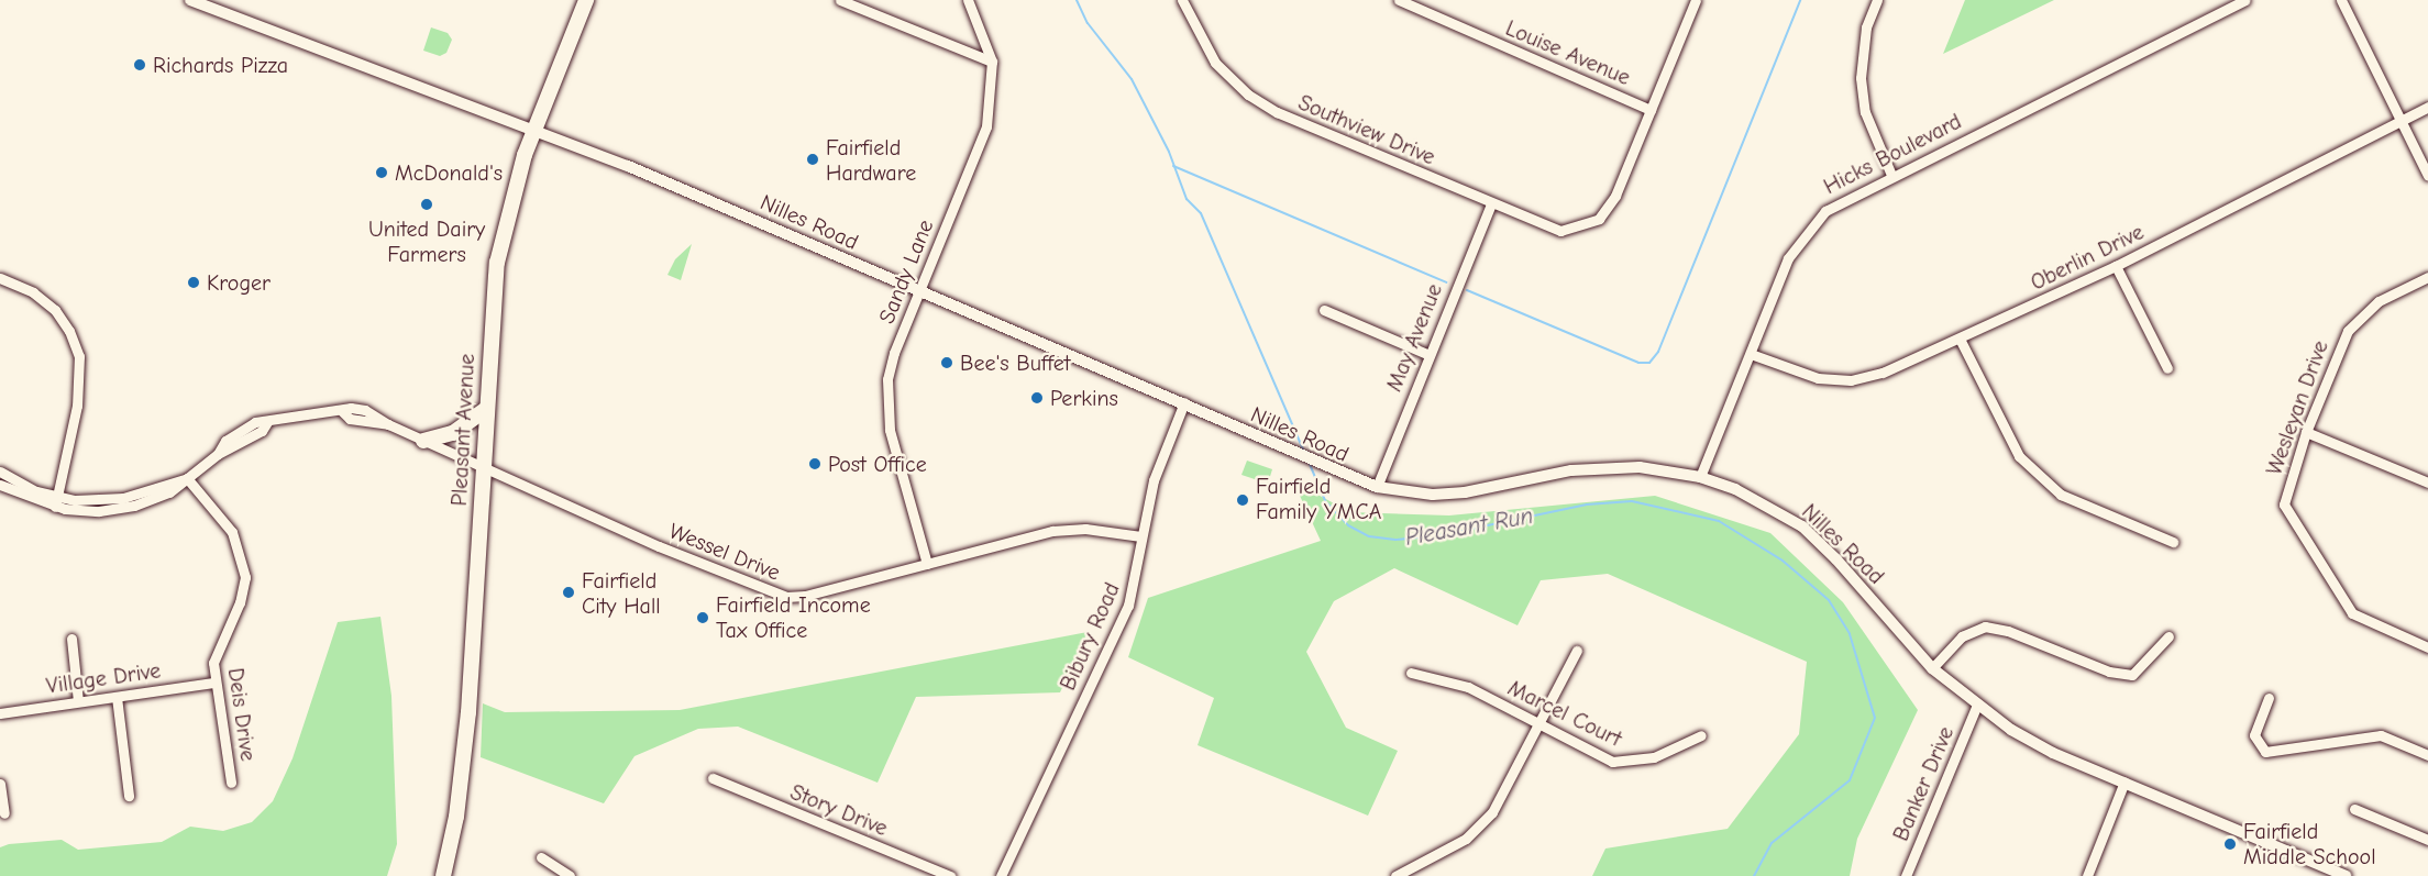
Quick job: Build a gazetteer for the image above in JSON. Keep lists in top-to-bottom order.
{
  "streets": {
    "main road": ["Pleasant Avenue"],
    "street": [
      "Louise Avenue",
      "Southview Drive",
      "Hicks Boulevard",
      "Nilles Road",
      "Oberlin Drive",
      "Sandy Lane",
      "May Avenue",
      "Wesleyan Drive",
      "Wessel Drive",
      "Bibury Road",
      "Village Drive",
      "Marcel Court",
      "Deis Drive",
      "Banker Drive",
      "Story Drive"
    ]
  },
  "crossings": [
    ["Louise Avenue", "Southview Drive"],
    ["Southview Drive", "May Avenue"],
    ["Hicks Boulevard", "Nilles Road"],
    ["Hicks Boulevard", "Oberlin Drive"],
    ["Nilles Road", "Sandy Lane"],
    ["Nilles Road", "May Avenue"],
    ["Nilles Road", "Pleasant Avenue"],
    ["Nilles Road", "Bibury Road"],
    ["Nilles Road", "Banker Drive"],
    ["Sandy Lane", "Wessel Drive"],
    ["Pleasant Avenue", "Wessel Drive"],
    ["Wessel Drive", "Bibury Road"],
    ["Wessel Drive", "Deis Drive"],
    ["Village Drive", "Deis Drive"]
  ],
  "water": ["Pleasant Run"],
  "places": [
    "Richards Pizza",
    "Fairfield Hardware",
    "McDonald's",
    "United Dairy Farmers",
    "Kroger",
    "Bee's Buffet",
    "Perkins",
    "Post Office",
    "Fairfield Family YMCA",
    "Fairfield City Hall",
    "Fairfield Income Tax Office",
    "Fairfield Middle School"
  ]
}
